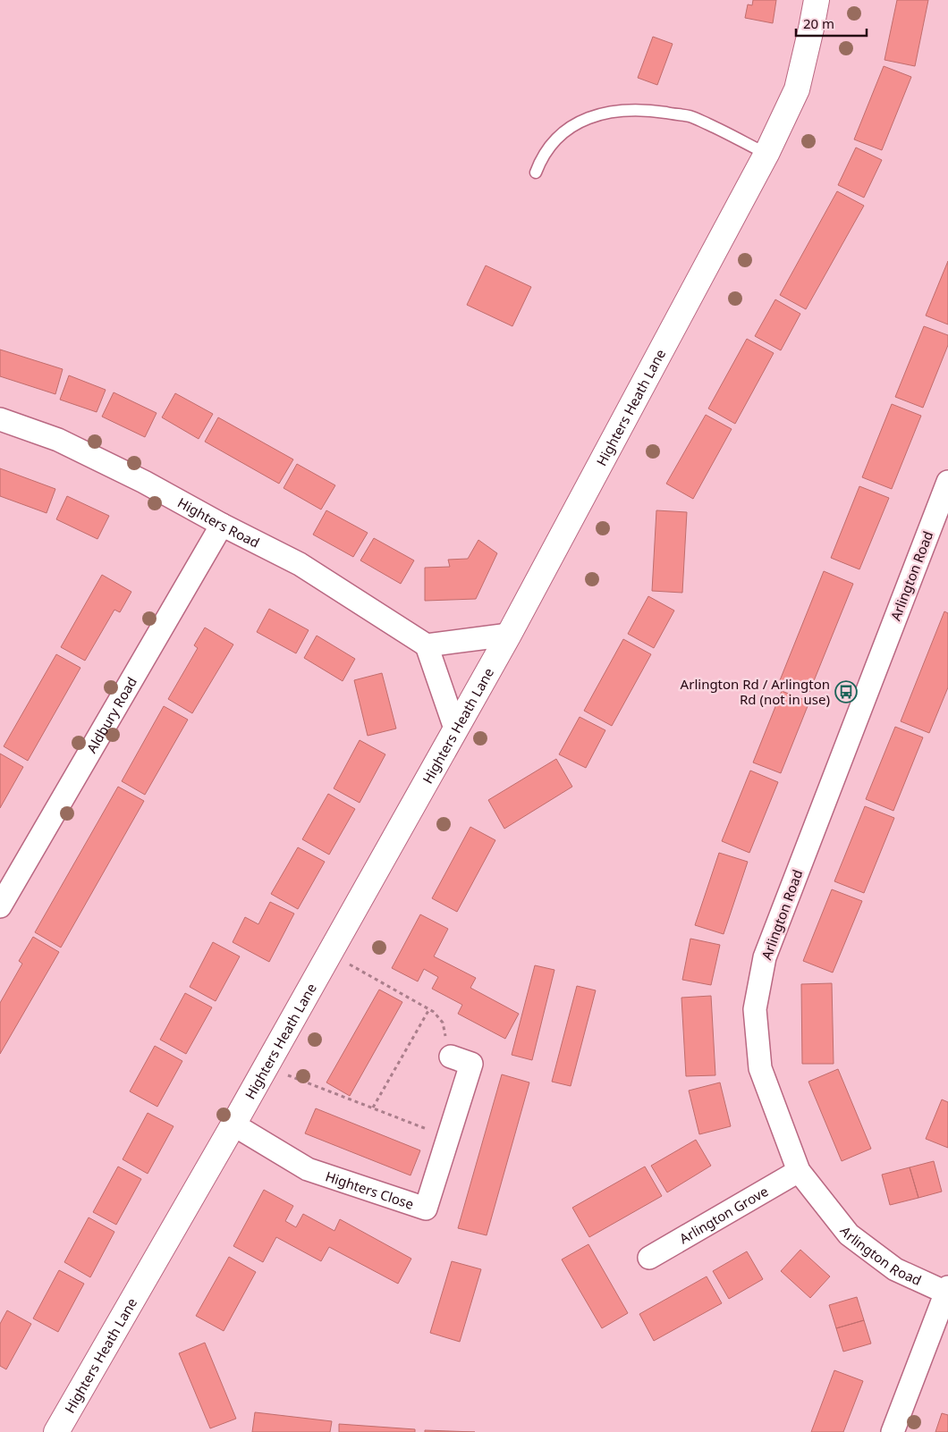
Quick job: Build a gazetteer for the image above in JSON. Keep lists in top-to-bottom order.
{
  "streets": {
    "street": [
      "Highters Heath Lane",
      "Highters Road",
      "Arlington Road",
      "Aldbury Road",
      "Highters Close",
      "Arlington Grove"
    ]
  },
  "crossings": [
    ["Highters Heath Lane", "Highters Close"],
    ["Highters Road", "Aldbury Road"],
    ["Arlington Road", "Arlington Grove"]
  ],
  "places": {
    "bus stop": ["Arlington Rd / Arlington Rd (not in use)"]
  },
  "scale_bar": "20 m"
}
